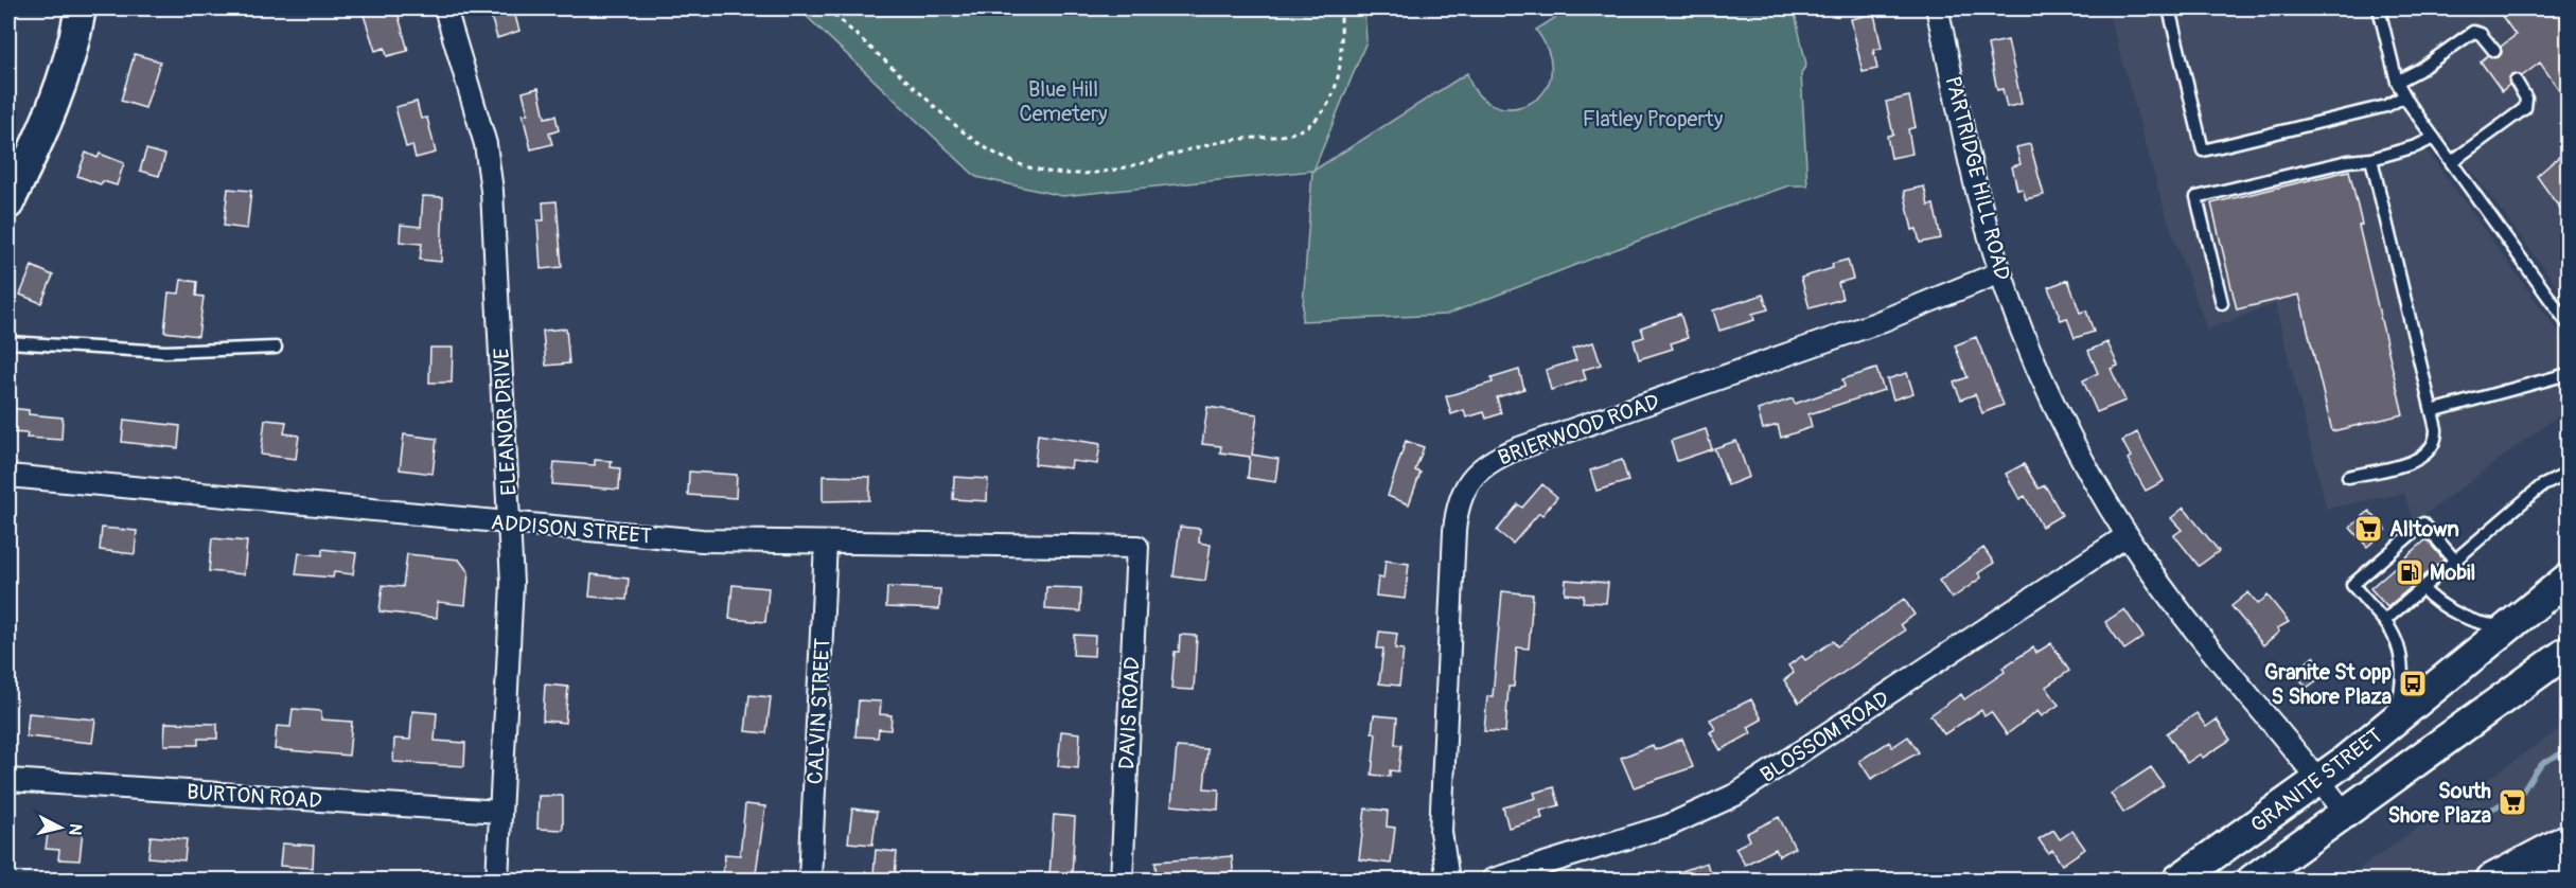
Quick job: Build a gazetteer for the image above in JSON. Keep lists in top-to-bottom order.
{
  "streets": {
    "main road": ["GRANITE STREET"],
    "street": [
      "PARTRIDGE HILL ROAD",
      "ELEANOR DRIVE",
      "BRIERWOOD ROAD",
      "ADDISON STREET",
      "CALVIN STREET",
      "DAVIS ROAD",
      "BLOSSOM ROAD",
      "BURTON ROAD"
    ]
  },
  "crossings": [
    ["PARTRIDGE HILL ROAD", "BRIERWOOD ROAD"],
    ["PARTRIDGE HILL ROAD", "BLOSSOM ROAD"],
    ["PARTRIDGE HILL ROAD", "GRANITE STREET"],
    ["ELEANOR DRIVE", "ADDISON STREET"],
    ["ELEANOR DRIVE", "BURTON ROAD"],
    ["ADDISON STREET", "CALVIN STREET"],
    ["ADDISON STREET", "DAVIS ROAD"]
  ],
  "parks": ["Blue Hill Cemetery", "Flatley Property"],
  "places": {
    "supermarket": ["Alltown", "South Shore Plaza"],
    "fuel station": ["Mobil"],
    "bus stop": ["Granite St opp S Shore Plaza"]
  },
  "north": "right"
}
